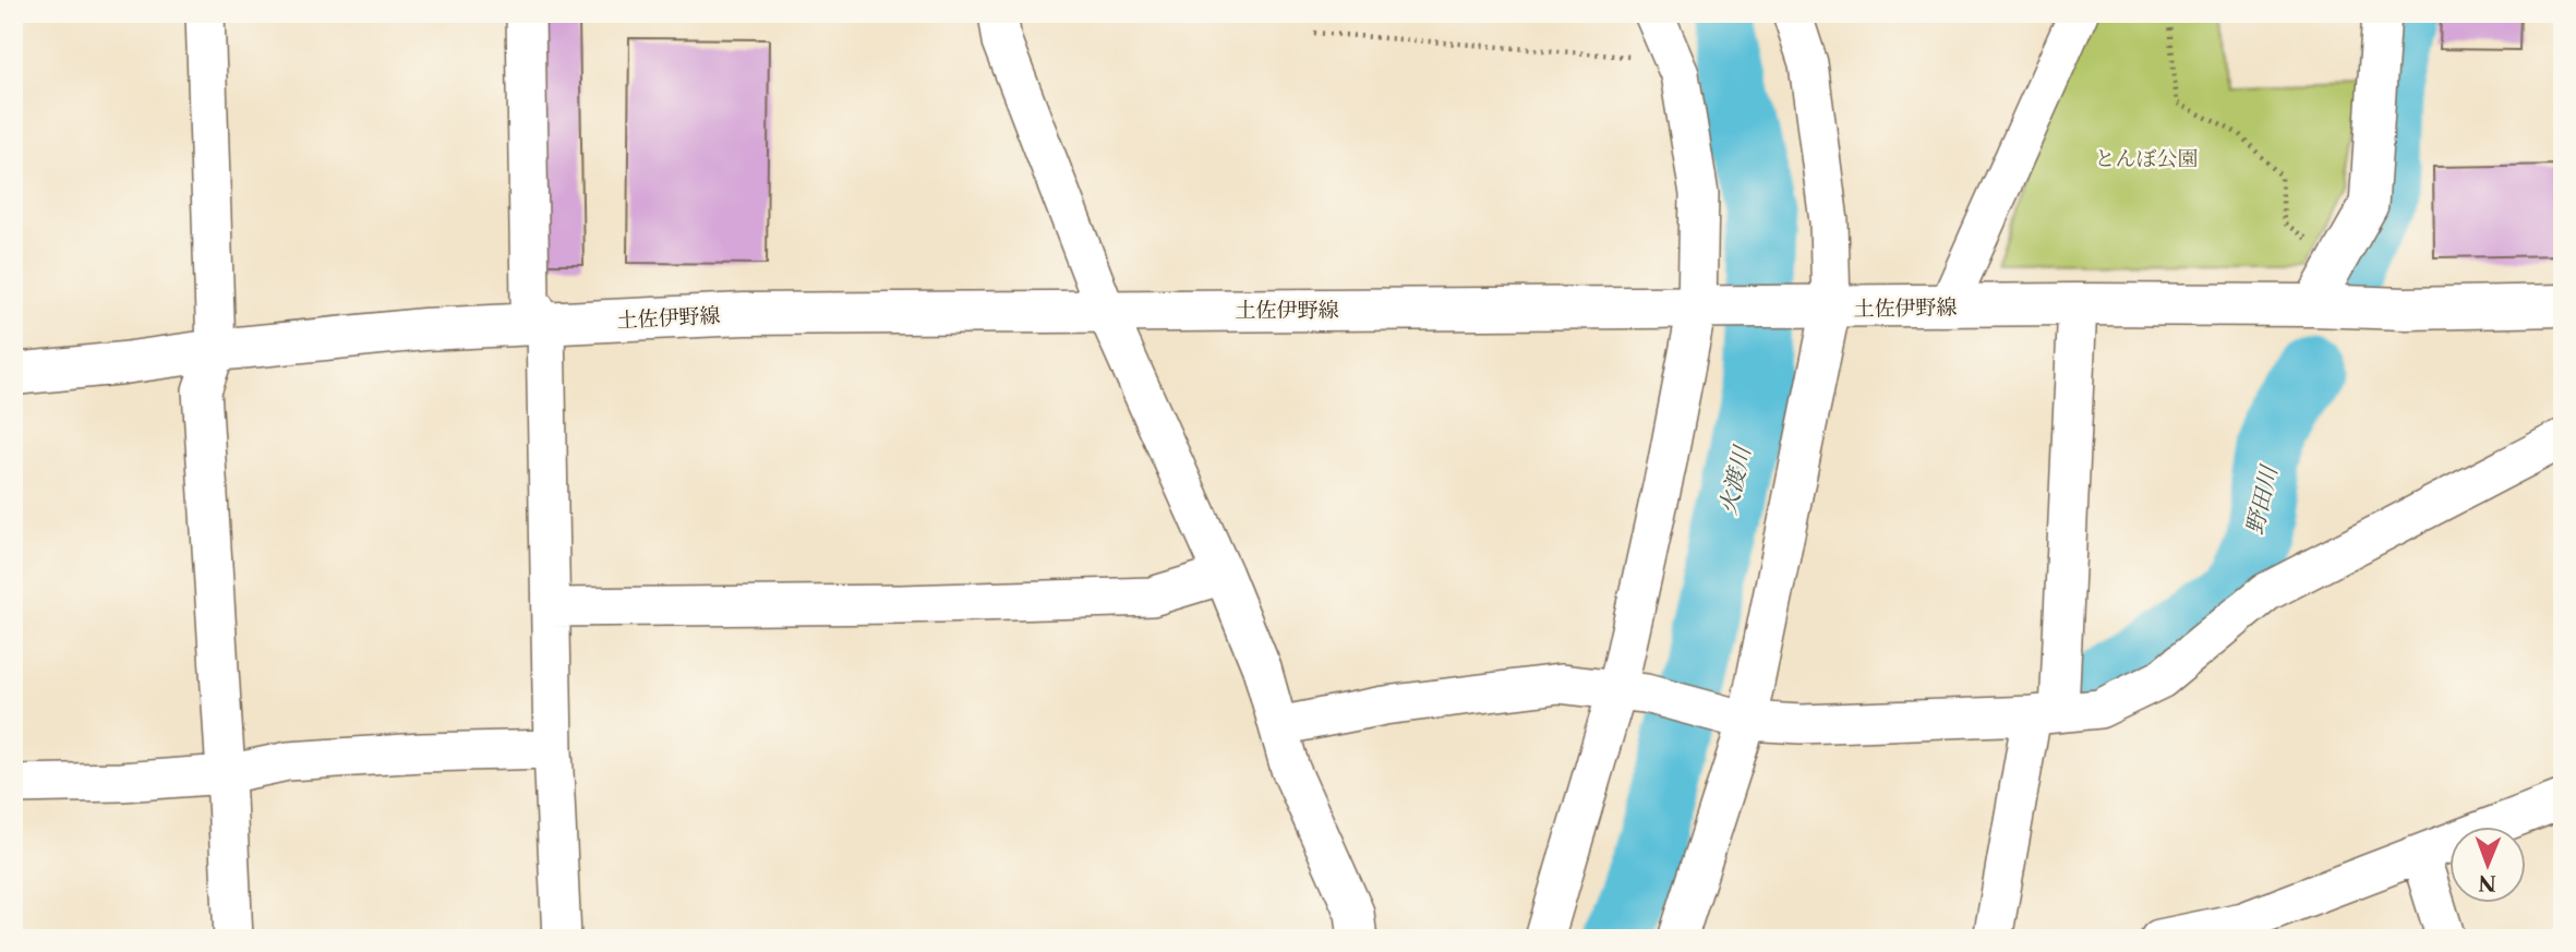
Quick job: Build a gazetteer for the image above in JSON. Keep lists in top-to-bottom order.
{
  "streets": {
    "main road": ["土佐伊野線"]
  },
  "water": ["火渡川", "野田川"],
  "parks": ["とんぼ公園"],
  "north": "bottom"
}
